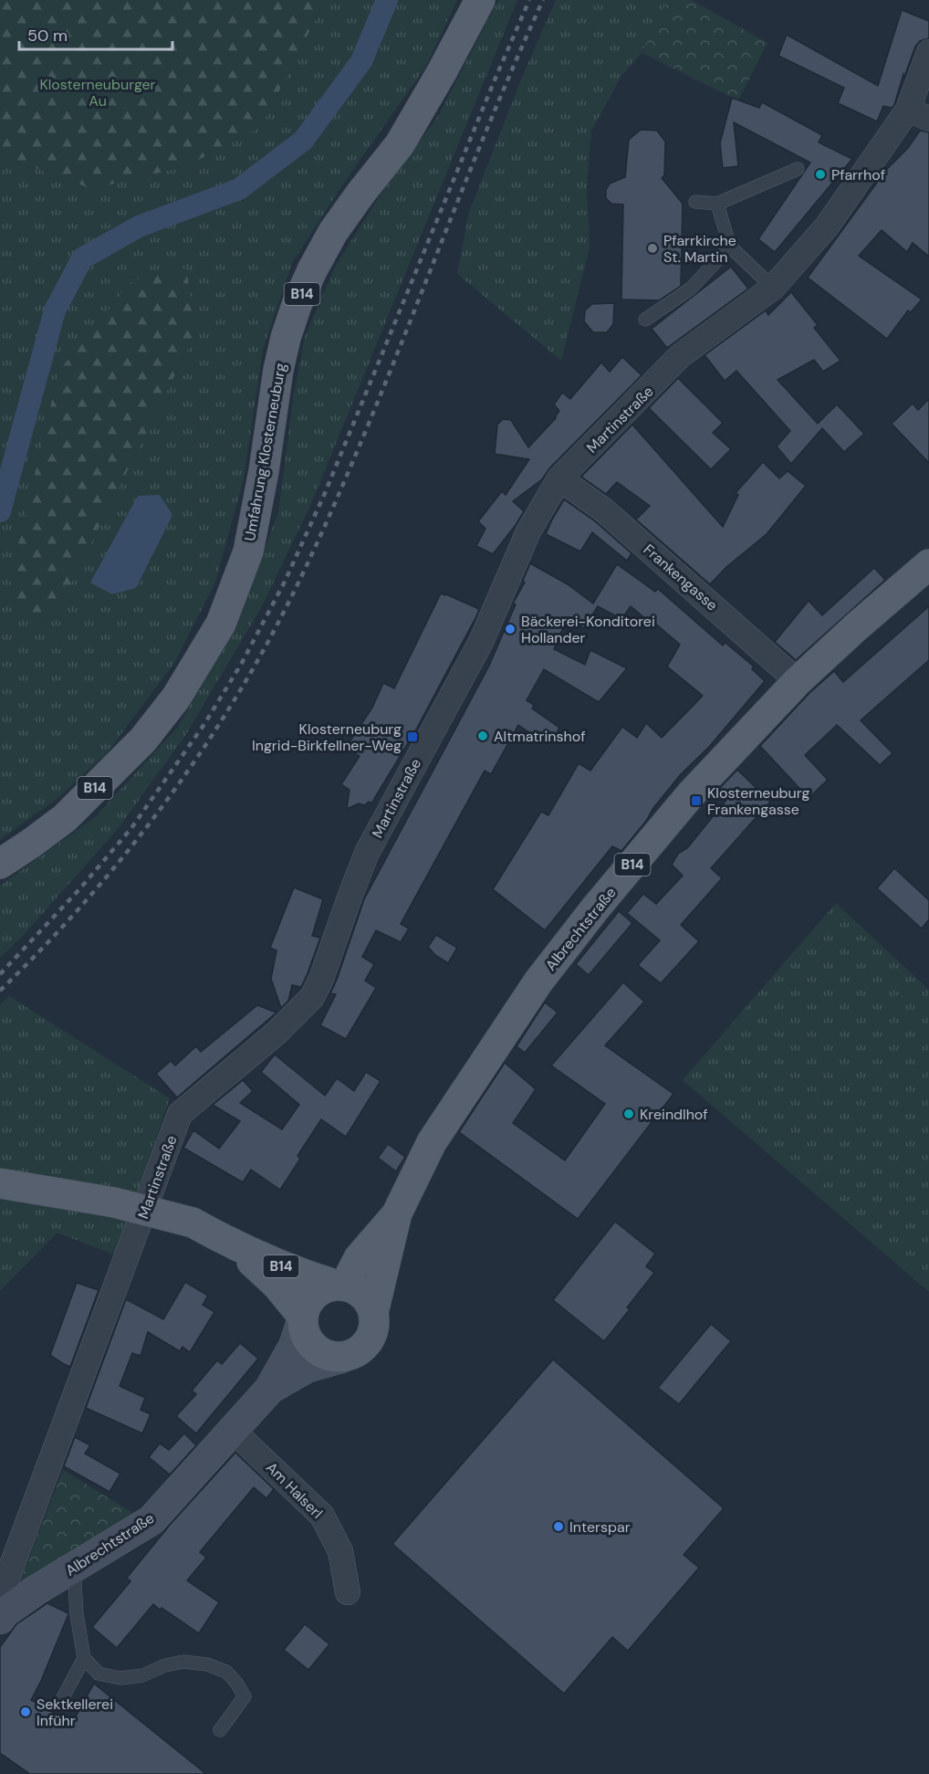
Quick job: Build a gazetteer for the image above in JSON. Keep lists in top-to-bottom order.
{
  "streets": {
    "main road": ["B14", "Umfahrung Klosterneuburg", "Albrechtstraße"],
    "street": ["Martinstraße", "Frankengasse", "Am Halserl"]
  },
  "crossings": [
    ["B14", "Albrechtstraße"],
    ["Martinstraße", "Frankengasse"],
    ["Martinstraße", "Albrechtstraße"],
    ["Frankengasse", "Albrechtstraße"],
    ["Albrechtstraße", "Am Halserl"]
  ],
  "parks": ["Klosterneuburger Au"],
  "places": {
    "other": [
      "Pfarrhof",
      "Pfarrkirche St. Martin",
      "Bäckerei-Konditorei Hollander",
      "Altmatrinshof",
      "Kreindlhof",
      "Interspar",
      "Sektkellerei Inführ"
    ],
    "transit": ["Klosterneuburg Ingrid-Birkfellner-Weg", "Klosterneuburg Frankengasse"]
  },
  "scale_bar": "50 m"
}
